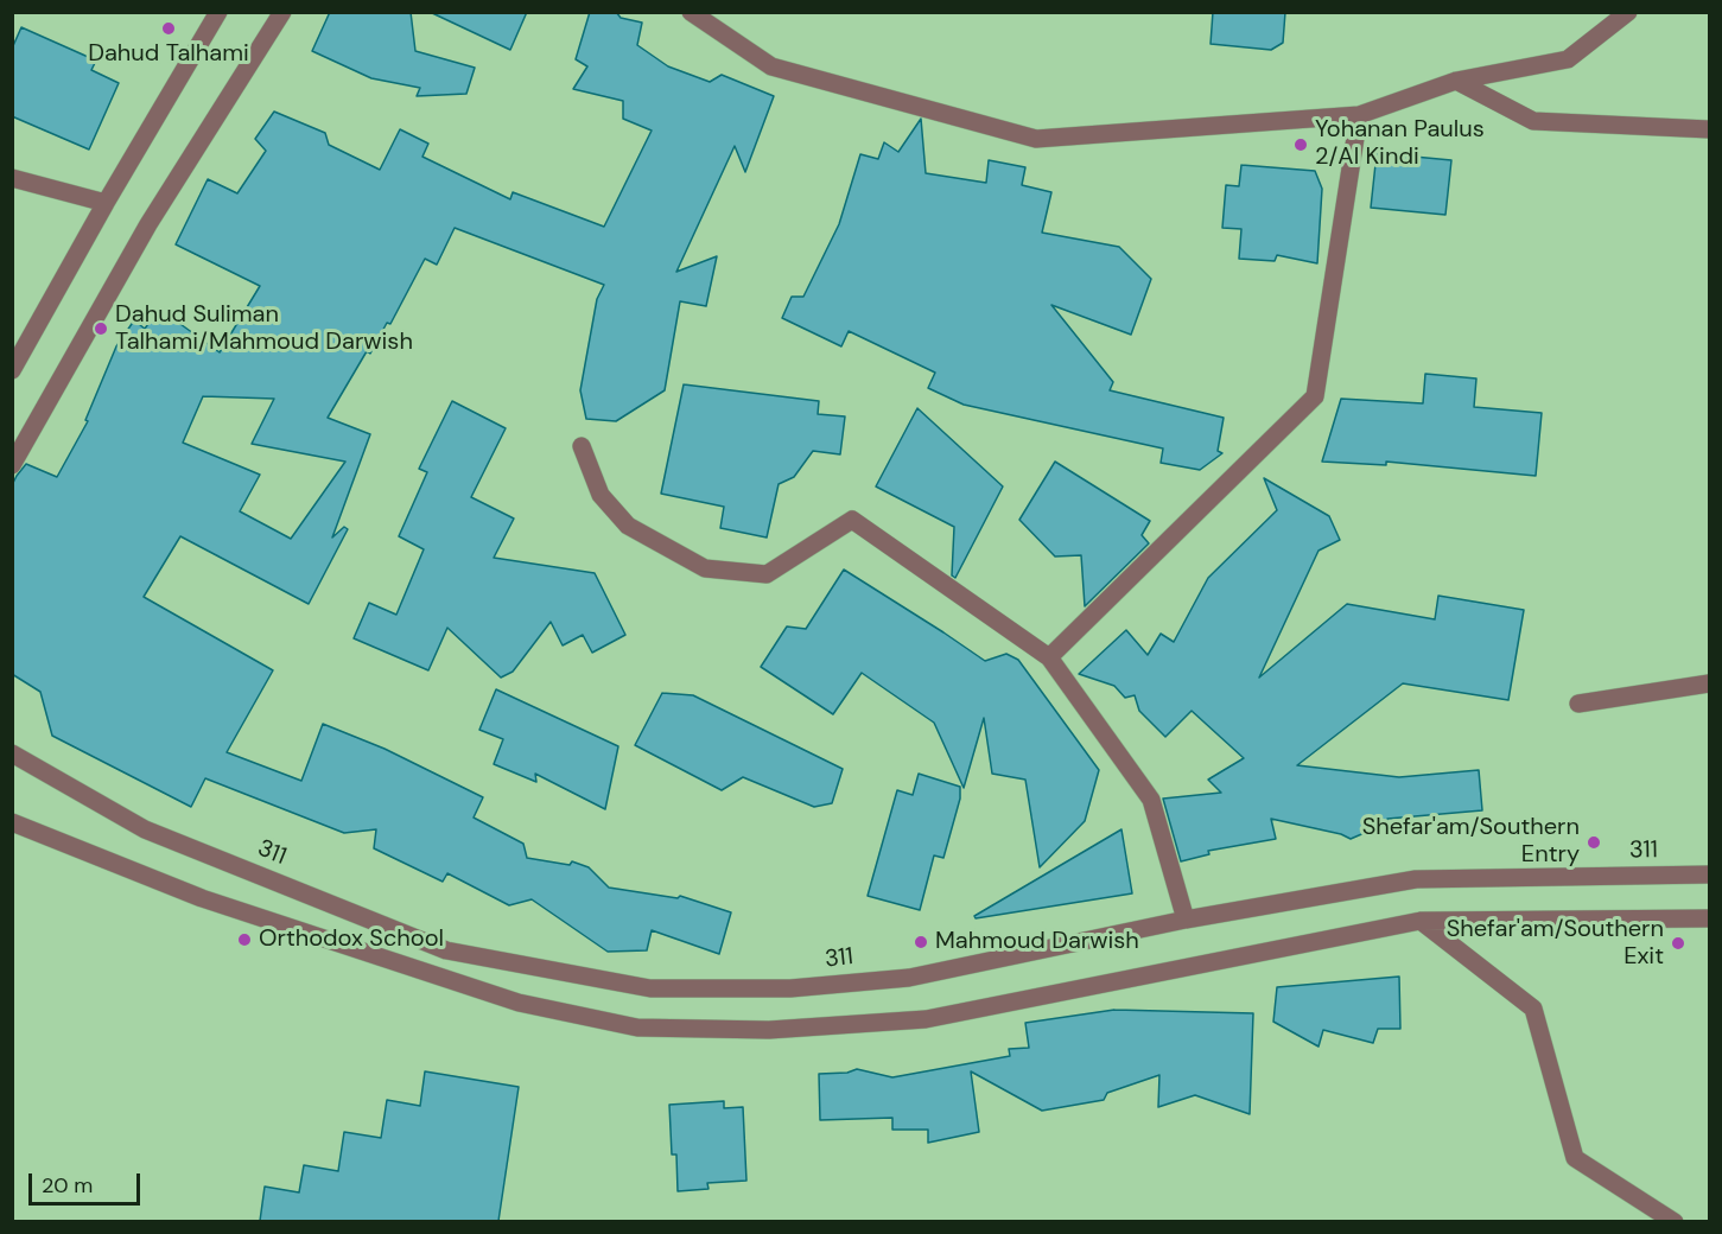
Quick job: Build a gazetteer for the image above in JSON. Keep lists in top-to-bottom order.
{
  "streets": {
    "street": ["311"]
  },
  "places": [
    "Dahud Talhami",
    "Yohanan Paulus 2/Al Kindi",
    "Dahud Suliman Talhami/Mahmoud Darwish",
    "Shefar'am/Southern Entry",
    "Orthodox School",
    "Mahmoud Darwish",
    "Shefar'am/Southern Exit"
  ],
  "scale_bar": "20 m"
}
